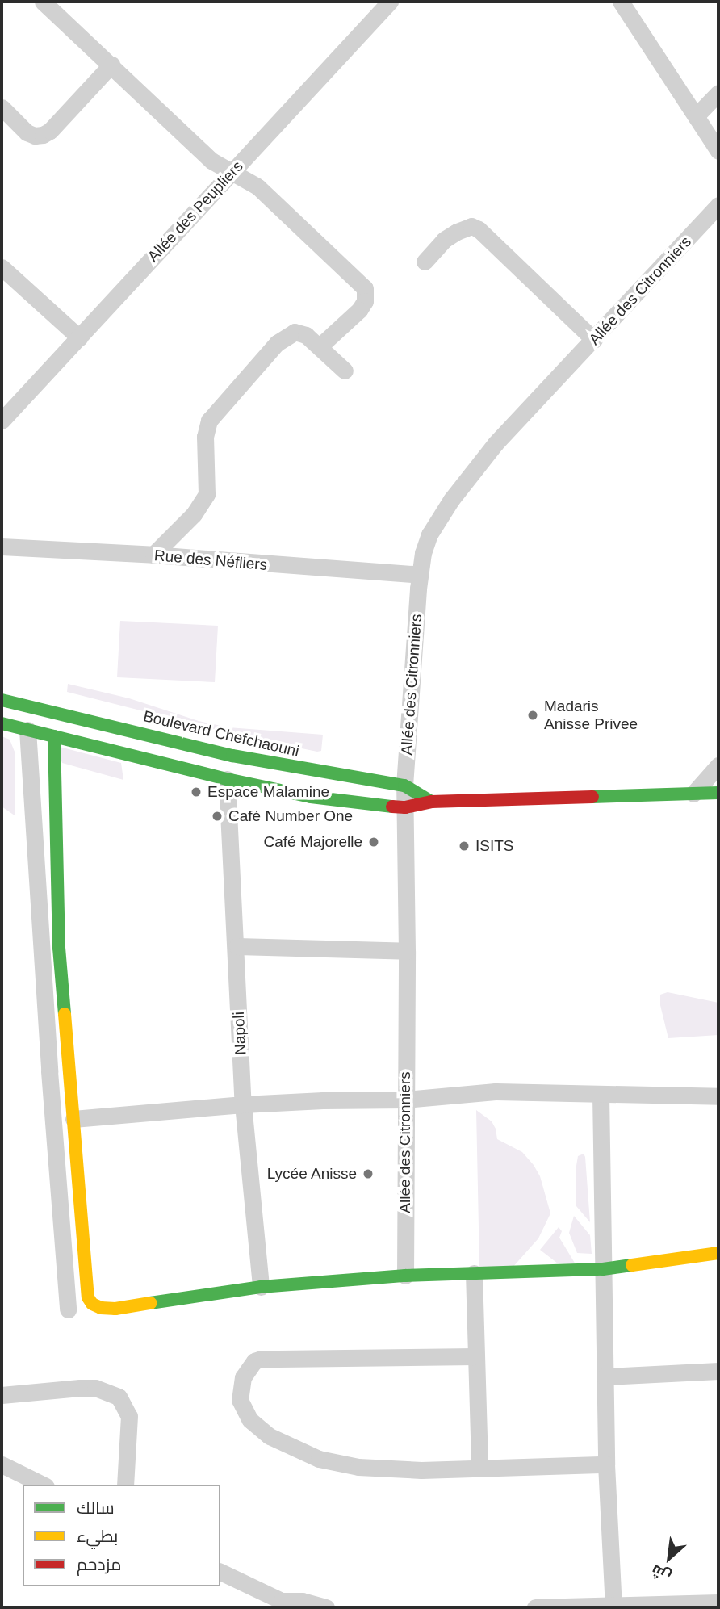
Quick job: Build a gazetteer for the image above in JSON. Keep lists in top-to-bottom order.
{
  "streets": {
    "street": [
      "Allée des Peupliers",
      "Allée des Citronniers",
      "Rue des Néfliers",
      "Boulevard Chefchaouni",
      "Napoli"
    ]
  },
  "crossings": [
    ["Allée des Citronniers", "Rue des Néfliers"],
    ["Allée des Citronniers", "Boulevard Chefchaouni"]
  ],
  "places": [
    "Madaris Anisse Privee",
    "Espace Malamine",
    "Café Number One",
    "Café Majorelle",
    "ISITS",
    "Lycée Anisse"
  ],
  "legend": ["سالك", "بطيء", "مزدحم"],
  "north": "bottom left"
}
